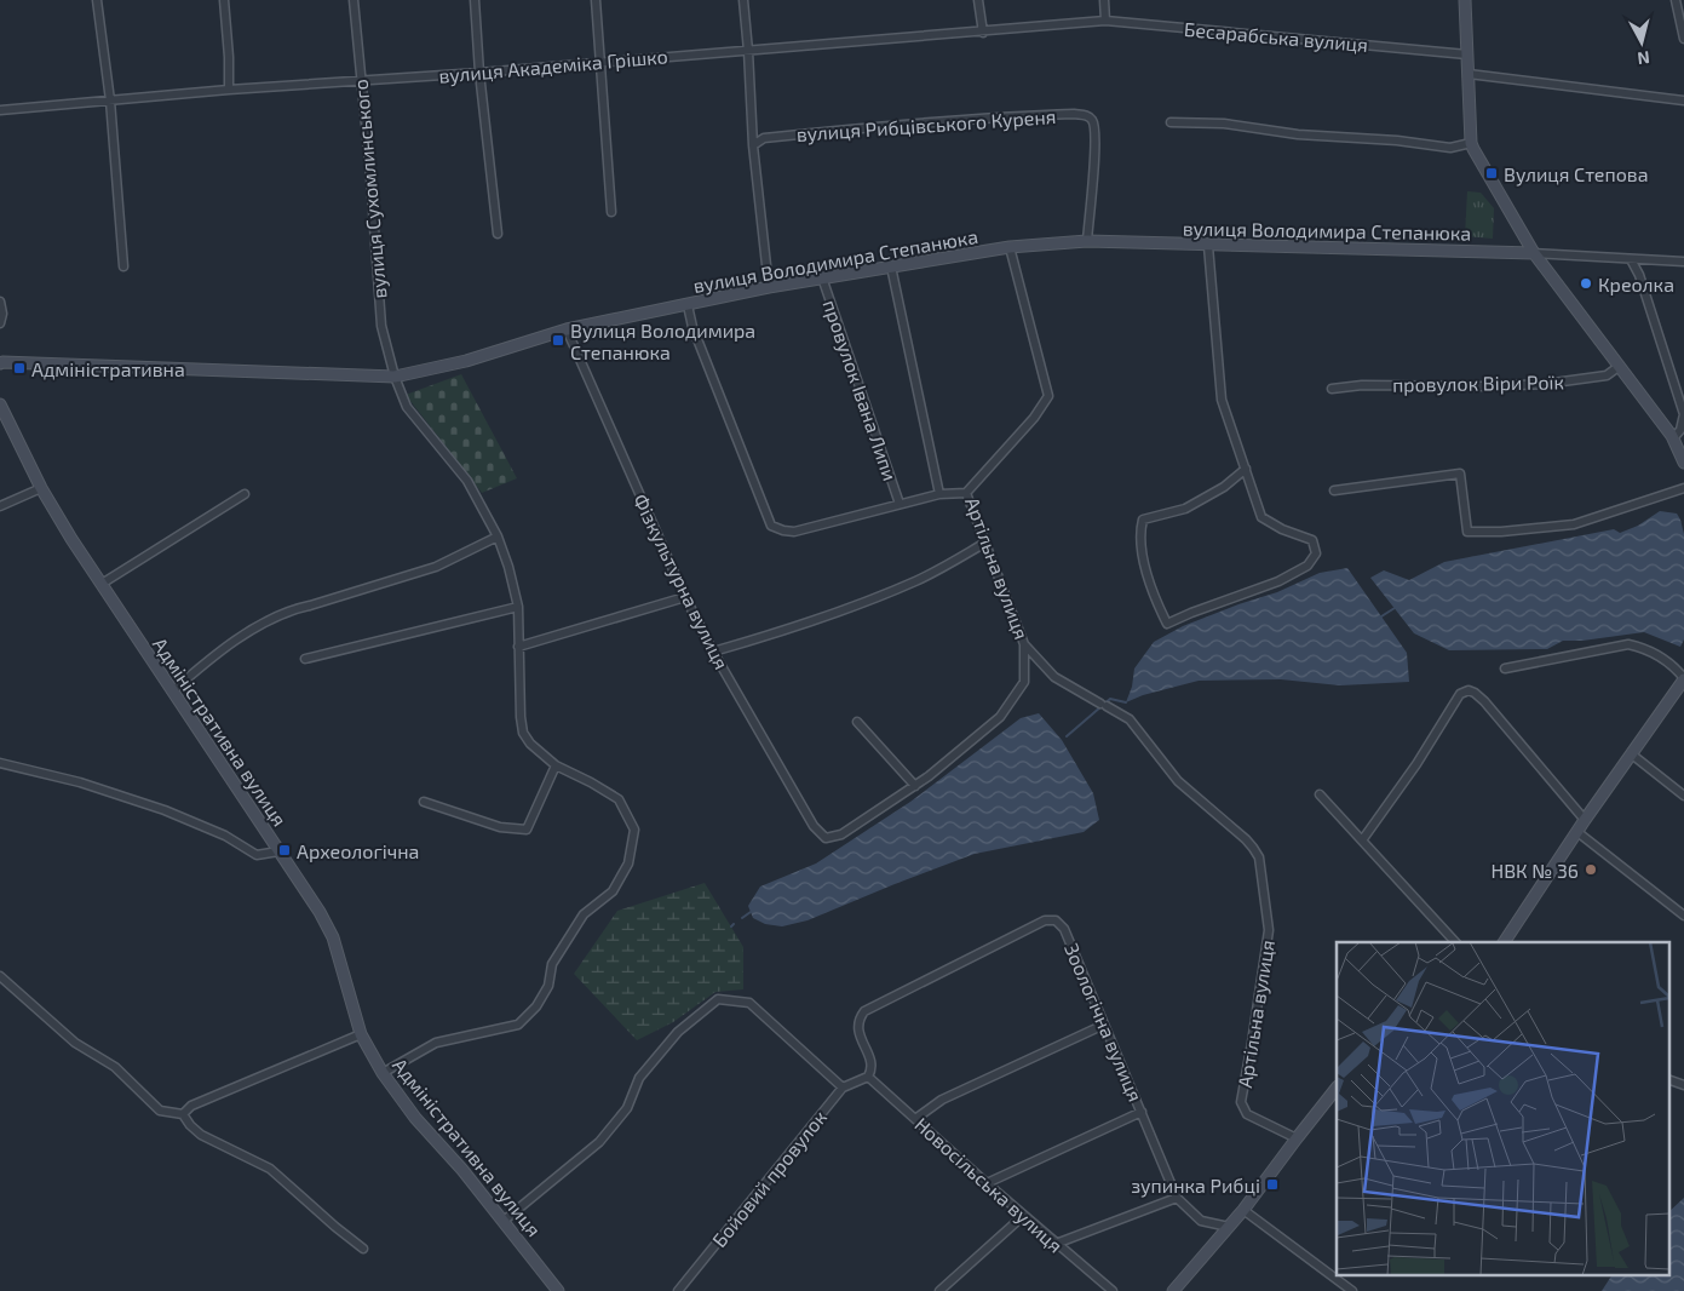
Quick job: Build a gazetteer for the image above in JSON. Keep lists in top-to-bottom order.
{
  "streets": {
    "street": [
      "Бесарабська вулиця",
      "вулиця Академіка Грішко",
      "вулиця Рибцівського Куреня",
      "вулиця Сухомлинського",
      "вулиця Володимира Степанюка",
      "провулок Віри Роїк",
      "провулок Івана Липи",
      "Артільна вулиця",
      "Фізкультурна вулиця",
      "Адміністративна вулиця",
      "Зоологічна вулиця",
      "Бойовий провулок",
      "Новосільська вулиця"
    ]
  },
  "crossings": [
    ["Бесарабська вулиця", "вулиця Академіка Грішко"],
    ["вулиця Академіка Грішко", "вулиця Сухомлинського"],
    ["вулиця Рибцівського Куреня", "вулиця Володимира Степанюка"],
    ["вулиця Сухомлинського", "вулиця Володимира Степанюка"],
    ["вулиця Сухомлинського", "Адміністративна вулиця"],
    ["вулиця Володимира Степанюка", "провулок Івана Липи"],
    ["вулиця Володимира Степанюка", "Артільна вулиця"],
    ["вулиця Володимира Степанюка", "Фізкультурна вулиця"],
    ["Зоологічна вулиця", "Бойовий провулок"],
    ["Зоологічна вулиця", "Новосільська вулиця"],
    ["Бойовий провулок", "Новосільська вулиця"]
  ],
  "places": {
    "transit": [
      "Вулиця Степова",
      "Вулиця Володимира Степанюка",
      "Адміністративна",
      "Археологічна",
      "зупинка Рибці"
    ],
    "other": ["Креолка", "НВК № 36"]
  },
  "north": "bottom"
}
